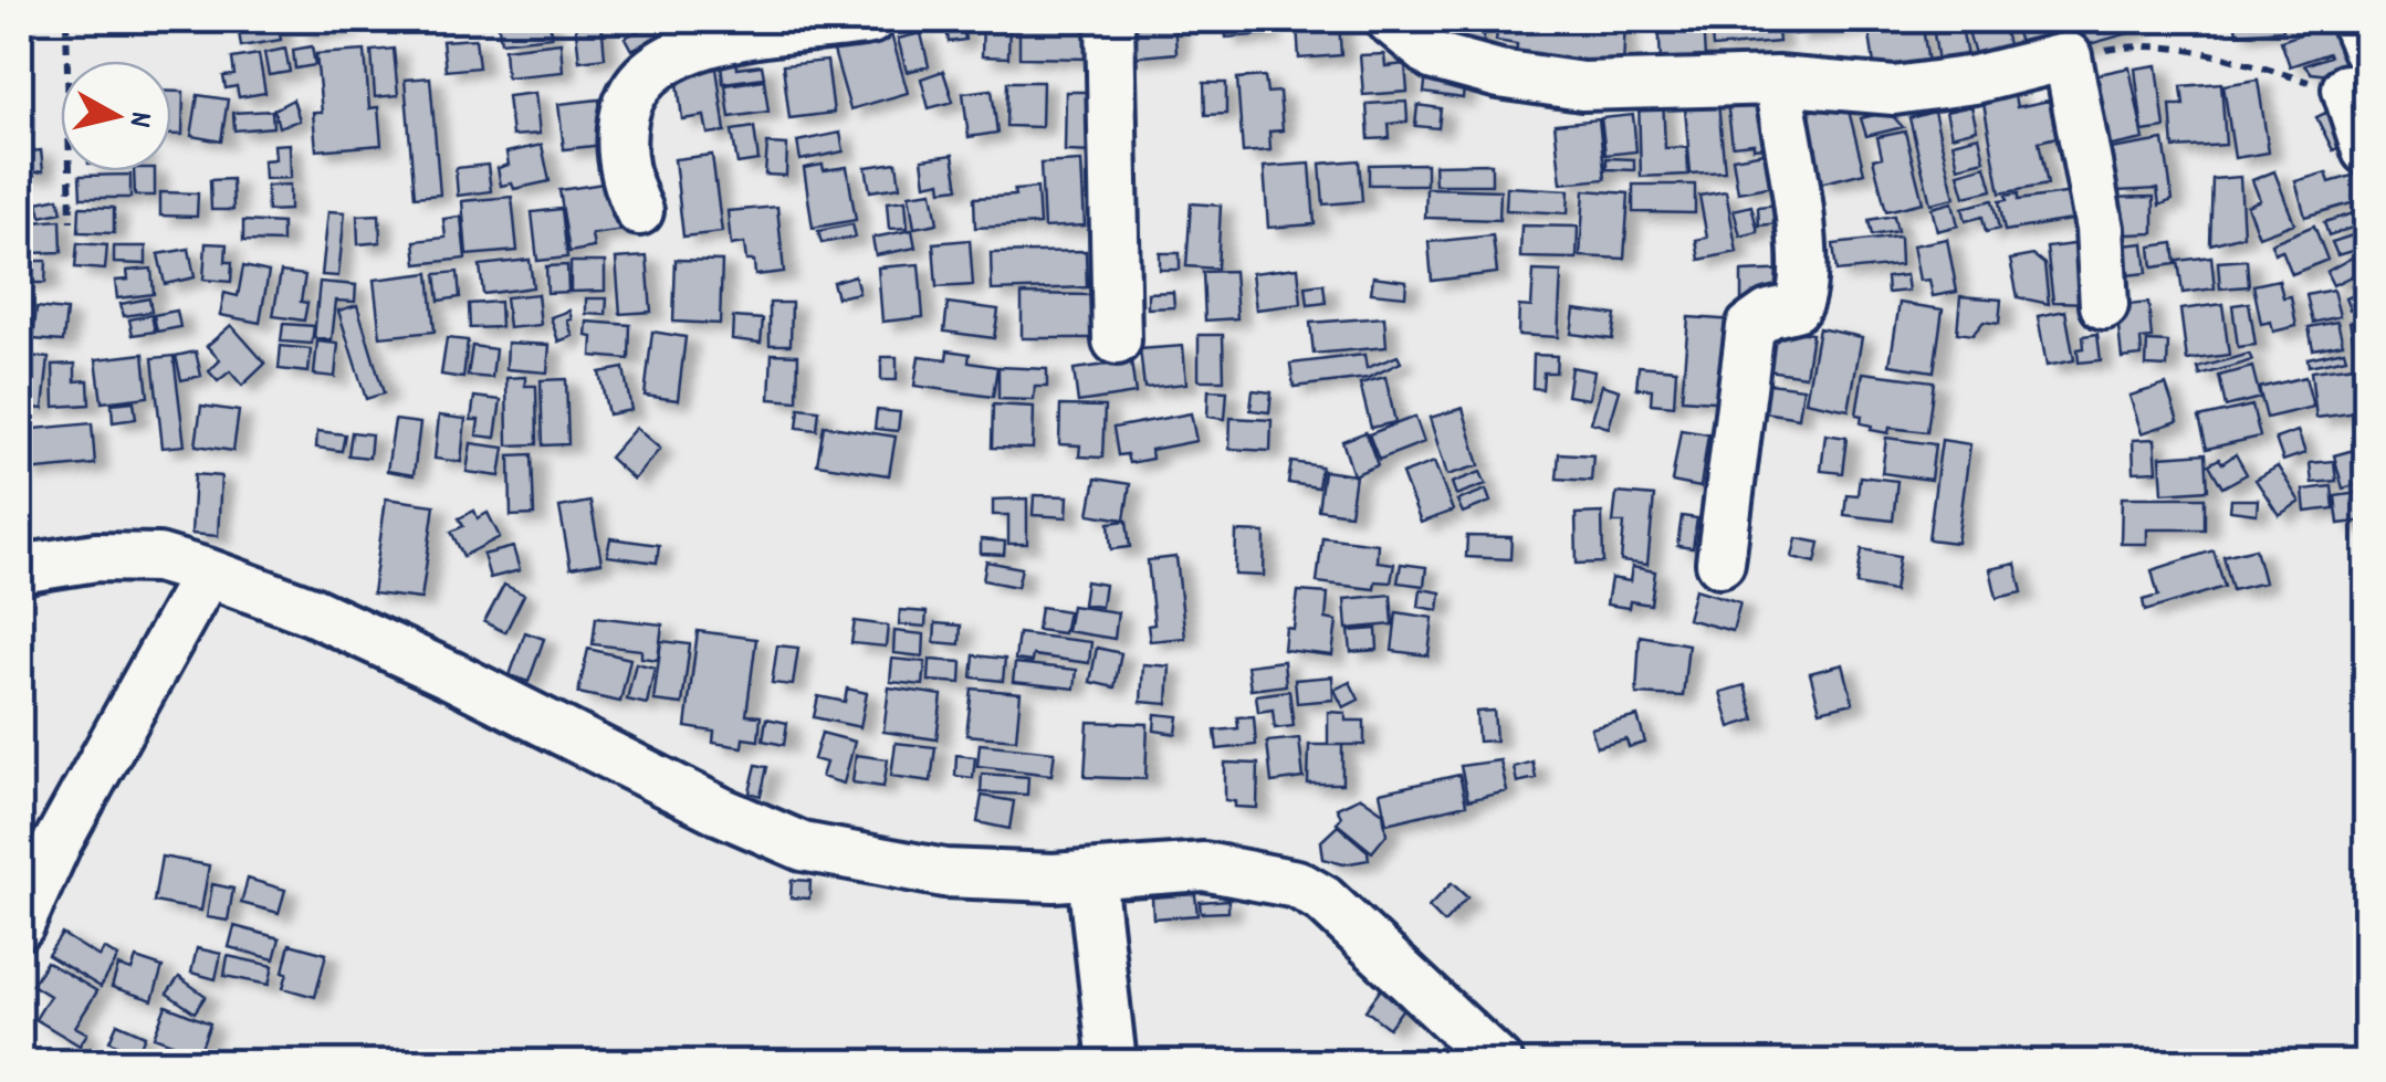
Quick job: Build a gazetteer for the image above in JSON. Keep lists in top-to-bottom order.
{
  "north": "right"
}
